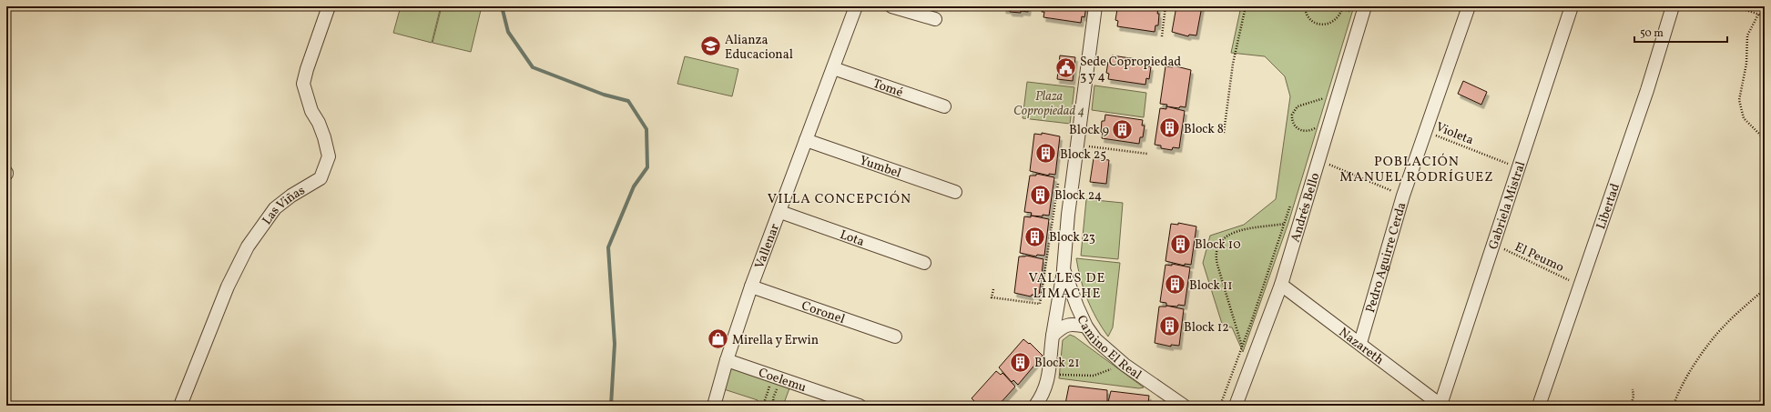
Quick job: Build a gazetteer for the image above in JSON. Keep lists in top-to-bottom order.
{
  "streets": {
    "street": [
      "Tomé",
      "Yumbel",
      "Gabriela Mistral",
      "Las Viñas",
      "Libertad",
      "Andrés Bello",
      "Lota",
      "Vallenar",
      "Pedro Aguirre Cerda",
      "Coronel",
      "Camino El Real",
      "Nazareth",
      "Coelemu"
    ],
    "path": ["Violeta", "El Peumo"]
  },
  "crossings": [
    ["Tomé", "Vallenar"],
    ["Violeta", "Gabriela Mistral"],
    ["Violeta", "Pedro Aguirre Cerda"],
    ["Yumbel", "Vallenar"],
    ["Gabriela Mistral", "El Peumo"],
    ["Gabriela Mistral", "Nazareth"],
    ["Libertad", "El Peumo"],
    ["Andrés Bello", "Nazareth"],
    ["Lota", "Vallenar"],
    ["Vallenar", "Coronel"],
    ["Vallenar", "Coelemu"],
    ["Pedro Aguirre Cerda", "Nazareth"]
  ],
  "districts": ["POBLACIÓN MANUEL RODRÍGUEZ", "VILLA CONCEPCIÓN", "VALLES DE LIMACHE"],
  "parks": ["Plaza Copropiedad 4"],
  "places": {
    "school or university": ["Alianza Educacional"],
    "public building": ["Sede Copropiedad 3 y 4"],
    "building": [
      "Block 8",
      "Block 9",
      "Block 25",
      "Block 24",
      "Block 23",
      "Block 10",
      "Block 11",
      "Block 12",
      "Block 21"
    ],
    "shop": ["Mirella y Erwin"]
  },
  "scale_bar": "50 m"
}
